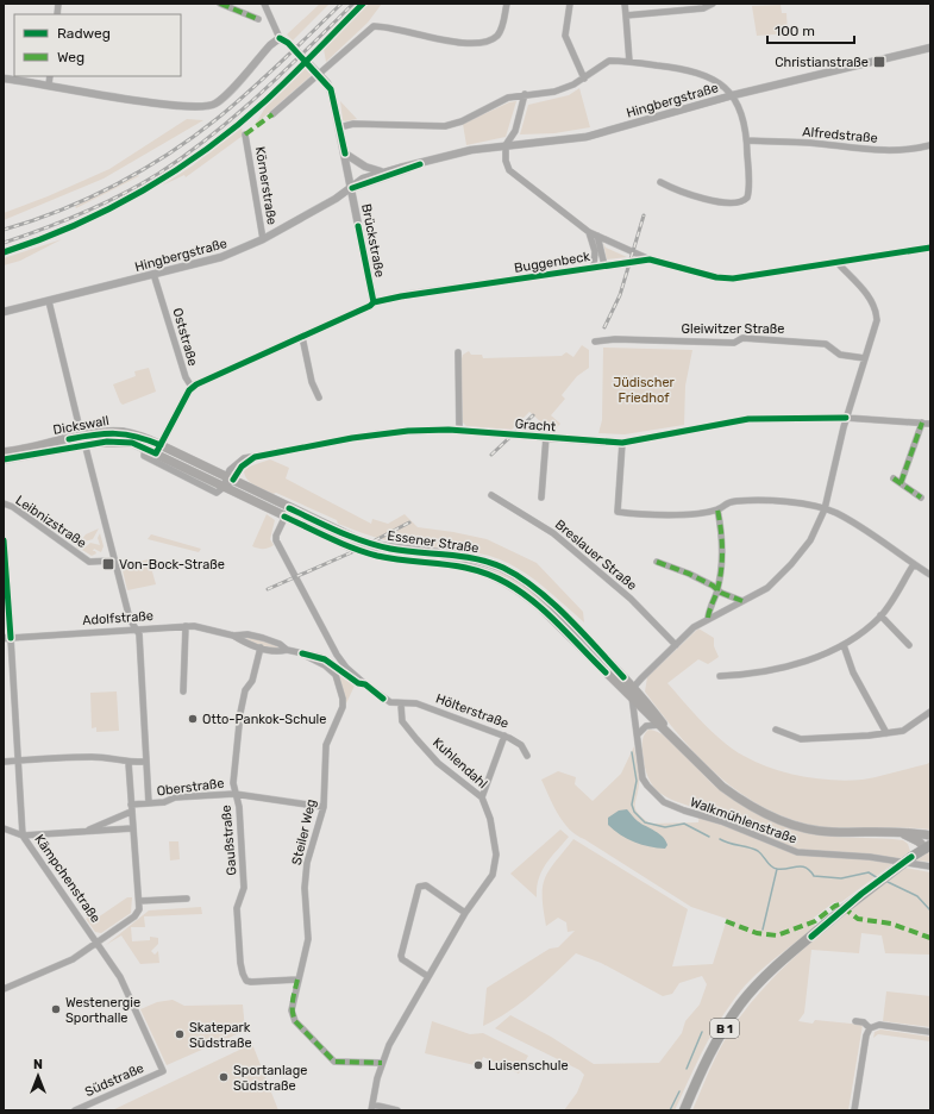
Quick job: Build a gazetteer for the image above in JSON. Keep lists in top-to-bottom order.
{
  "streets": {
    "main road": ["Dickswall", "Essener Straße", "B 1"],
    "street": [
      "Hingbergstraße",
      "Alfredstraße",
      "Körnerstraße",
      "Brückstraße",
      "Buggenbeck",
      "Gleiwitzer Straße",
      "Oststraße",
      "Gracht",
      "Leibnizstraße",
      "Breslauer Straße",
      "Adolfstraße",
      "Hölterstraße",
      "Kuhlendahl",
      "Oberstraße",
      "Walkmühlenstraße",
      "Steiler Weg",
      "Gaußstraße",
      "Kämpchenstraße",
      "Südstraße"
    ]
  },
  "crossings": [
    ["Hingbergstraße", "Körnerstraße"],
    ["Hingbergstraße", "Brückstraße"],
    ["Hingbergstraße", "Oststraße"],
    ["Brückstraße", "Buggenbeck"],
    ["Buggenbeck", "Oststraße"],
    ["Dickswall", "Essener Straße"],
    ["Gracht", "Essener Straße"],
    ["Essener Straße", "Walkmühlenstraße"],
    ["Adolfstraße", "Steiler Weg"],
    ["Adolfstraße", "Gaußstraße"],
    ["Adolfstraße", "Kämpchenstraße"],
    ["Hölterstraße", "Kuhlendahl"],
    ["Oberstraße", "Steiler Weg"],
    ["Oberstraße", "Gaußstraße"],
    ["Steiler Weg", "Gaußstraße"],
    ["Kämpchenstraße", "Südstraße"]
  ],
  "parks": ["Jüdischer Friedhof"],
  "places": {
    "transit": ["Christianstraße", "Von-Bock-Straße"],
    "other": [
      "Otto-Pankok-Schule",
      "Westenergie Sporthalle",
      "Skatepark Südstraße",
      "Luisenschule",
      "Sportanlage Südstraße"
    ]
  },
  "legend": ["Radweg", "Weg"],
  "scale_bar": "100 m",
  "north": "top"
}
